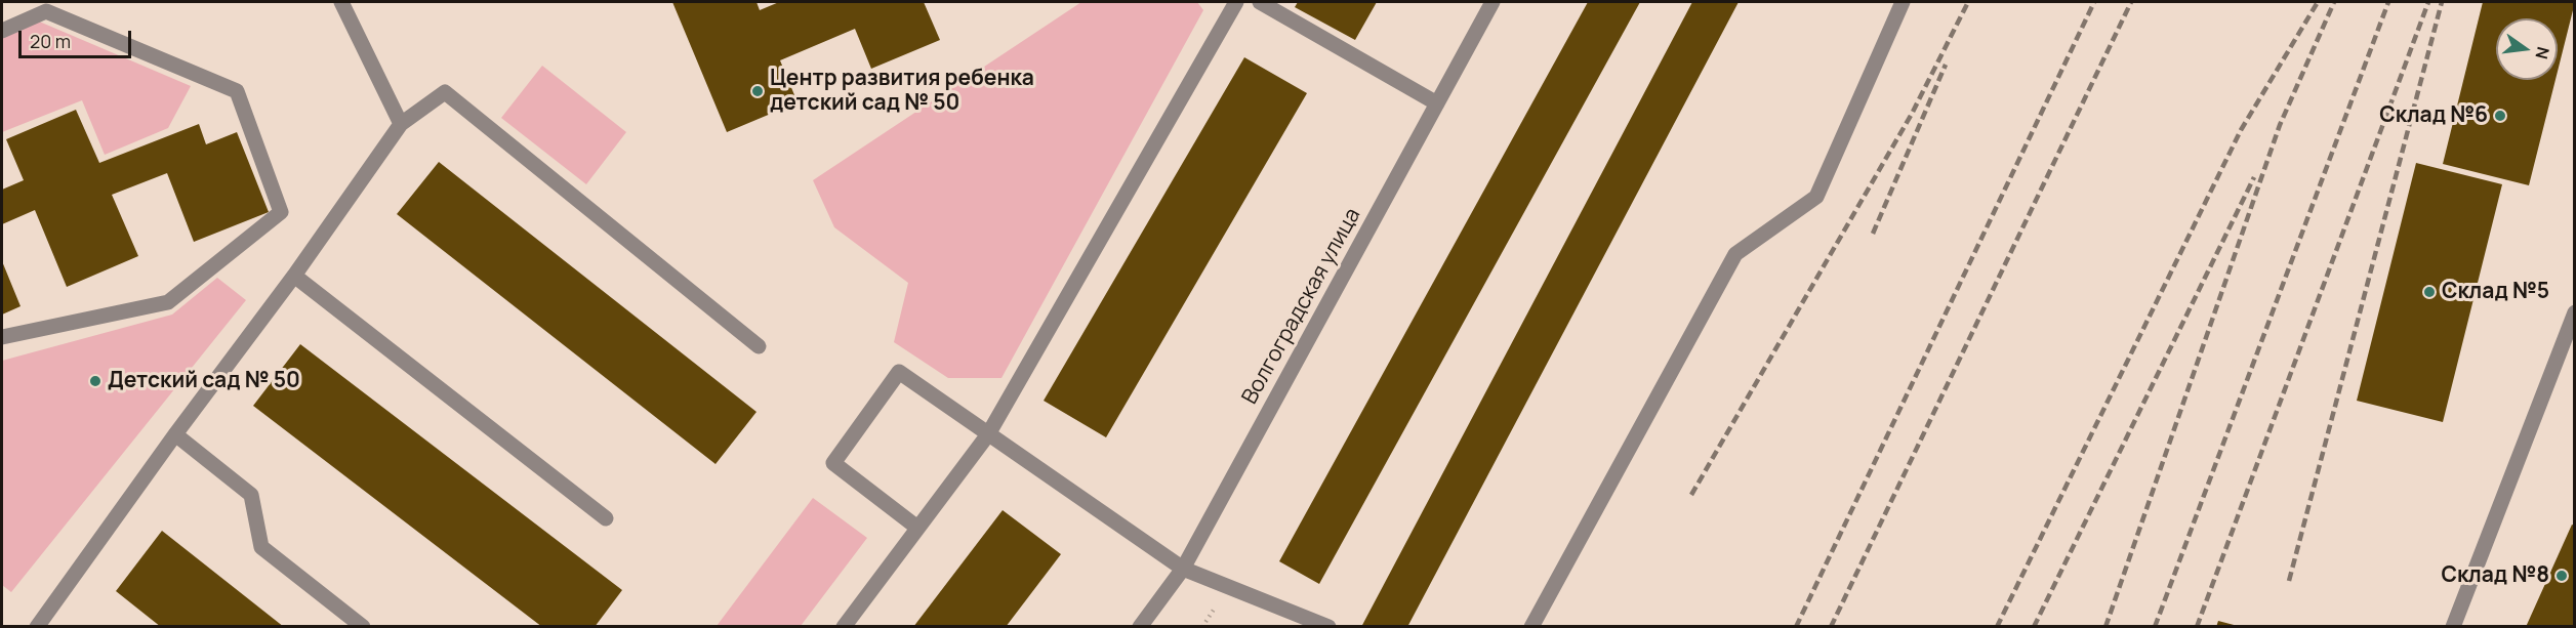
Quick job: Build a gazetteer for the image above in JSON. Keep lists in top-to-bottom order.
{
  "streets": {
    "street": ["Волгоградская улица"]
  },
  "places": [
    "Центр развития ребенка детский сад № 50",
    "Склад №6",
    "Склад №5",
    "Детский сад № 50",
    "Склад №8"
  ],
  "scale_bar": "20 m",
  "north": "right"
}
